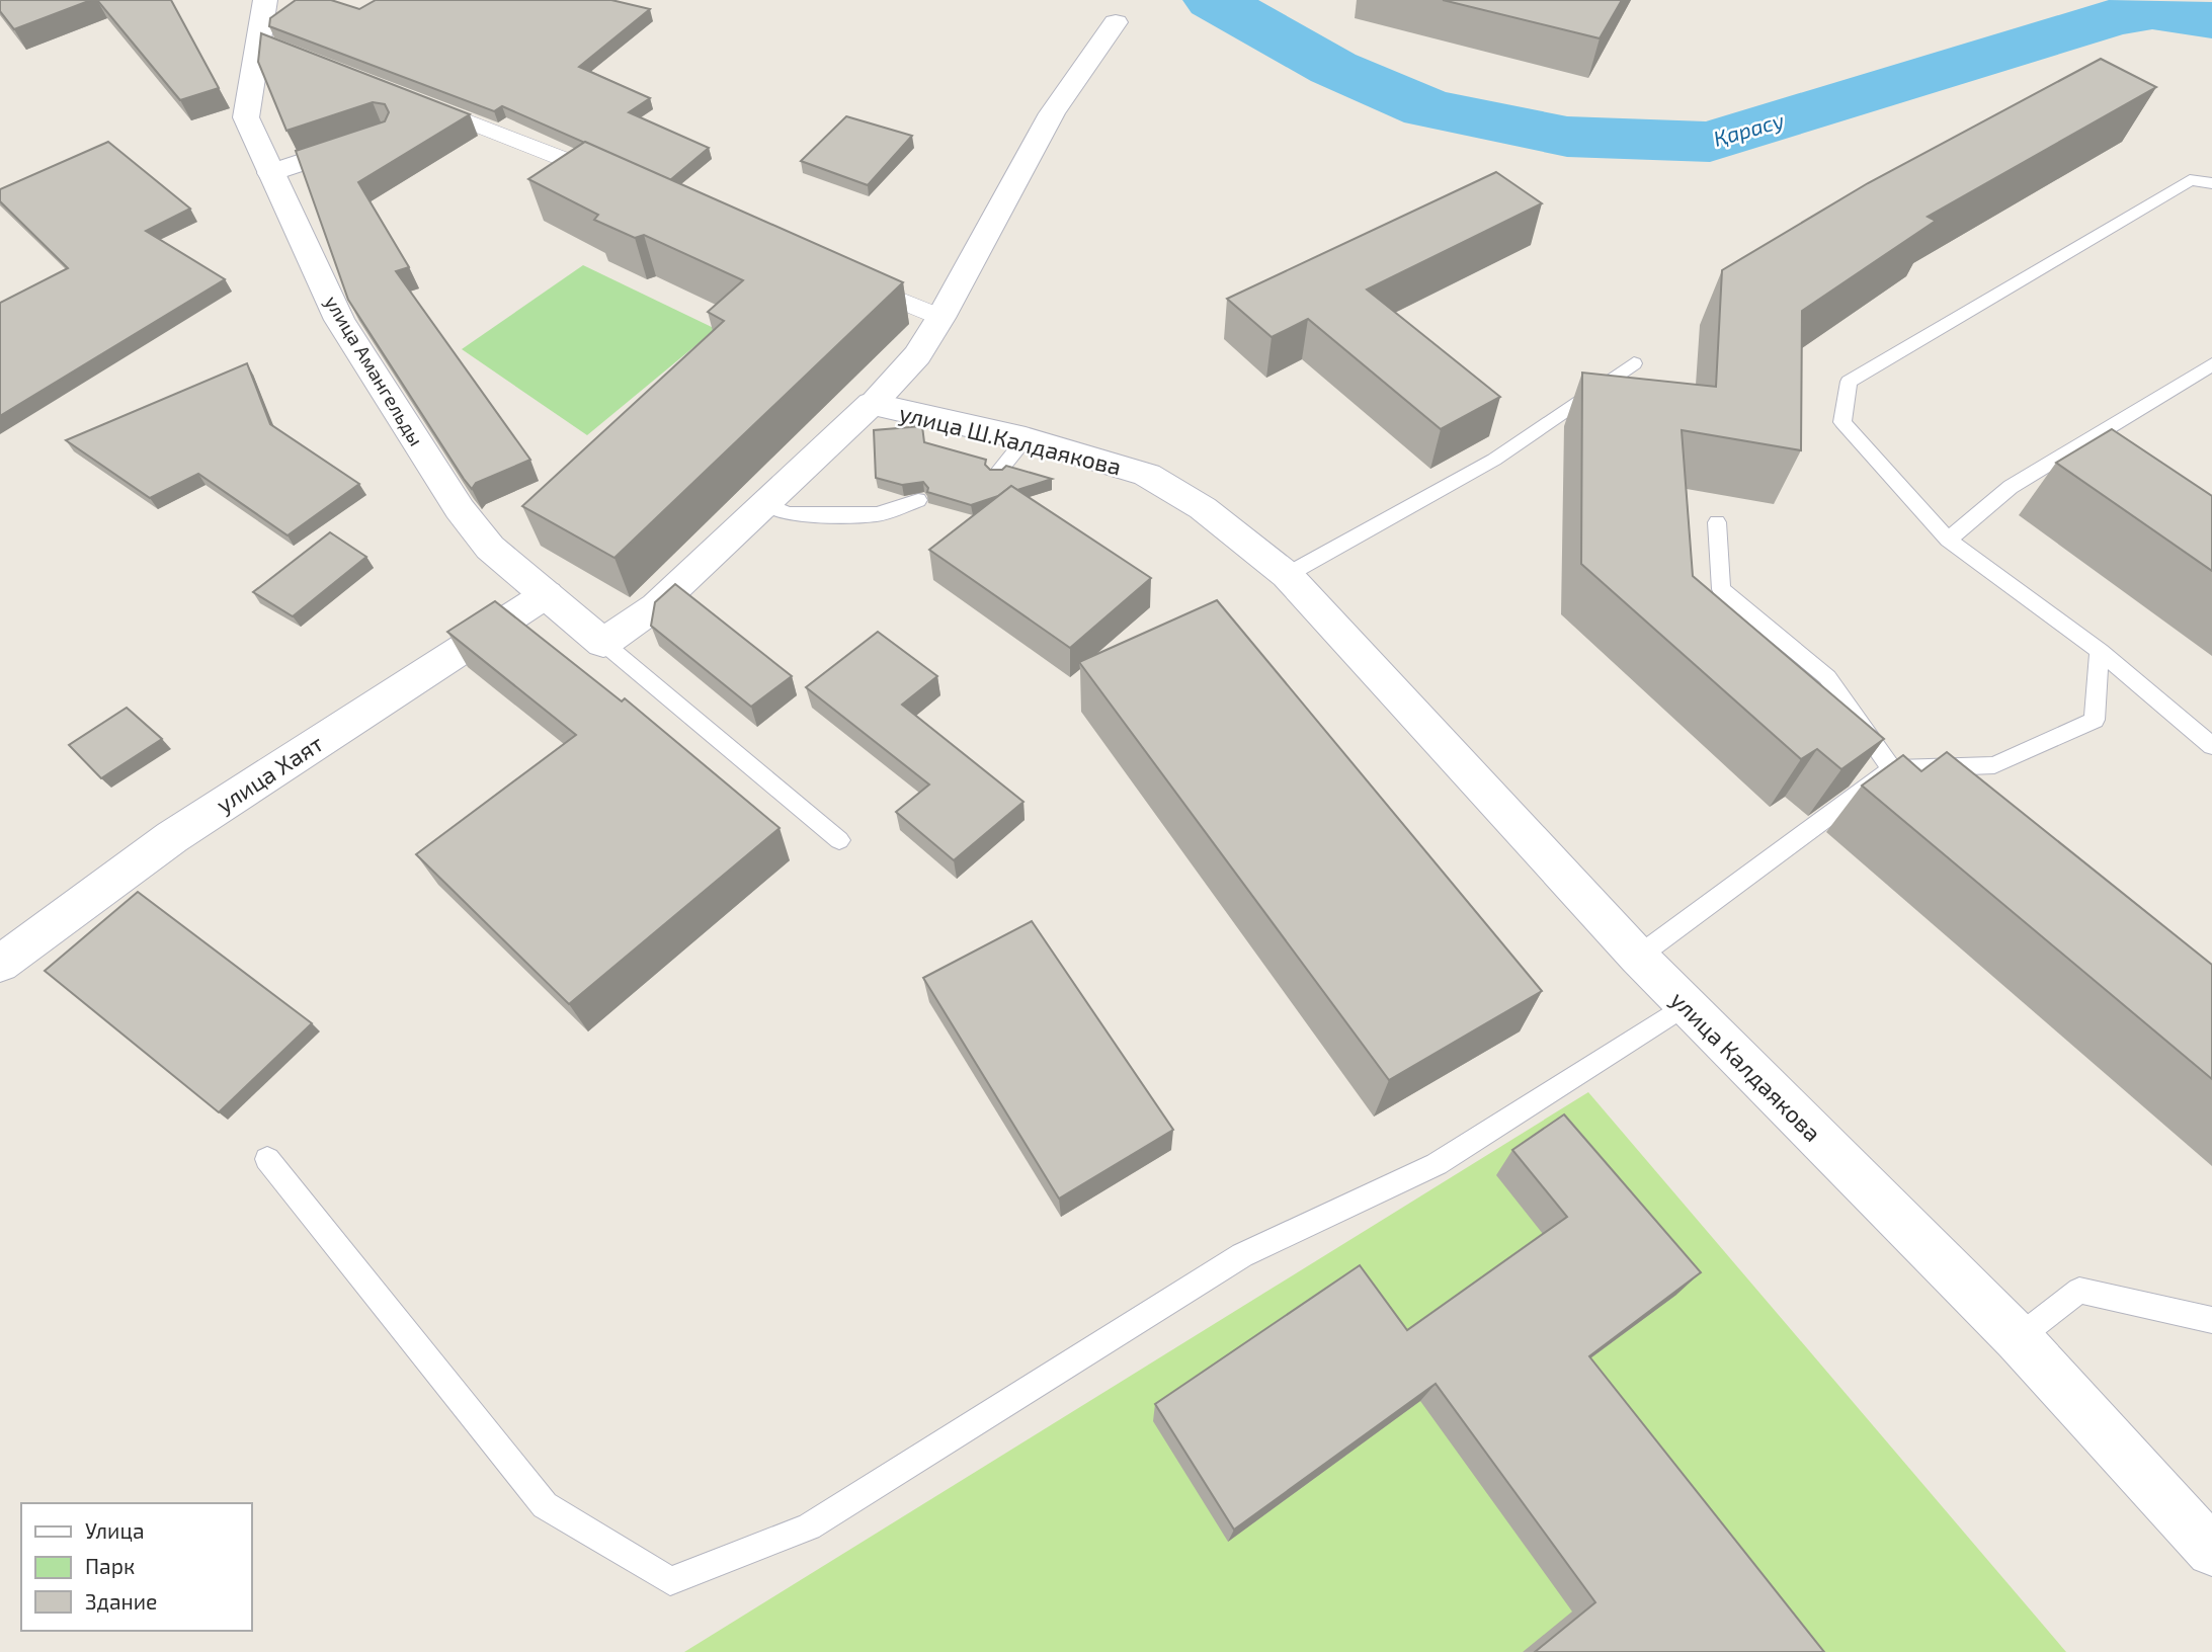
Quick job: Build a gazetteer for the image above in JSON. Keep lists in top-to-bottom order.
{
  "streets": {
    "street": [
      "улица Амангельды",
      "улица Ш.Калдаякова",
      "улица Хаят",
      "улица Калдаякова"
    ]
  },
  "crossings": [
    ["улица Амангельды", "улица Хаят"],
    ["улица Ш.Калдаякова", "улица Калдаякова"]
  ],
  "water": ["Қарасу"],
  "legend": ["Улица", "Парк", "Здание"]
}
